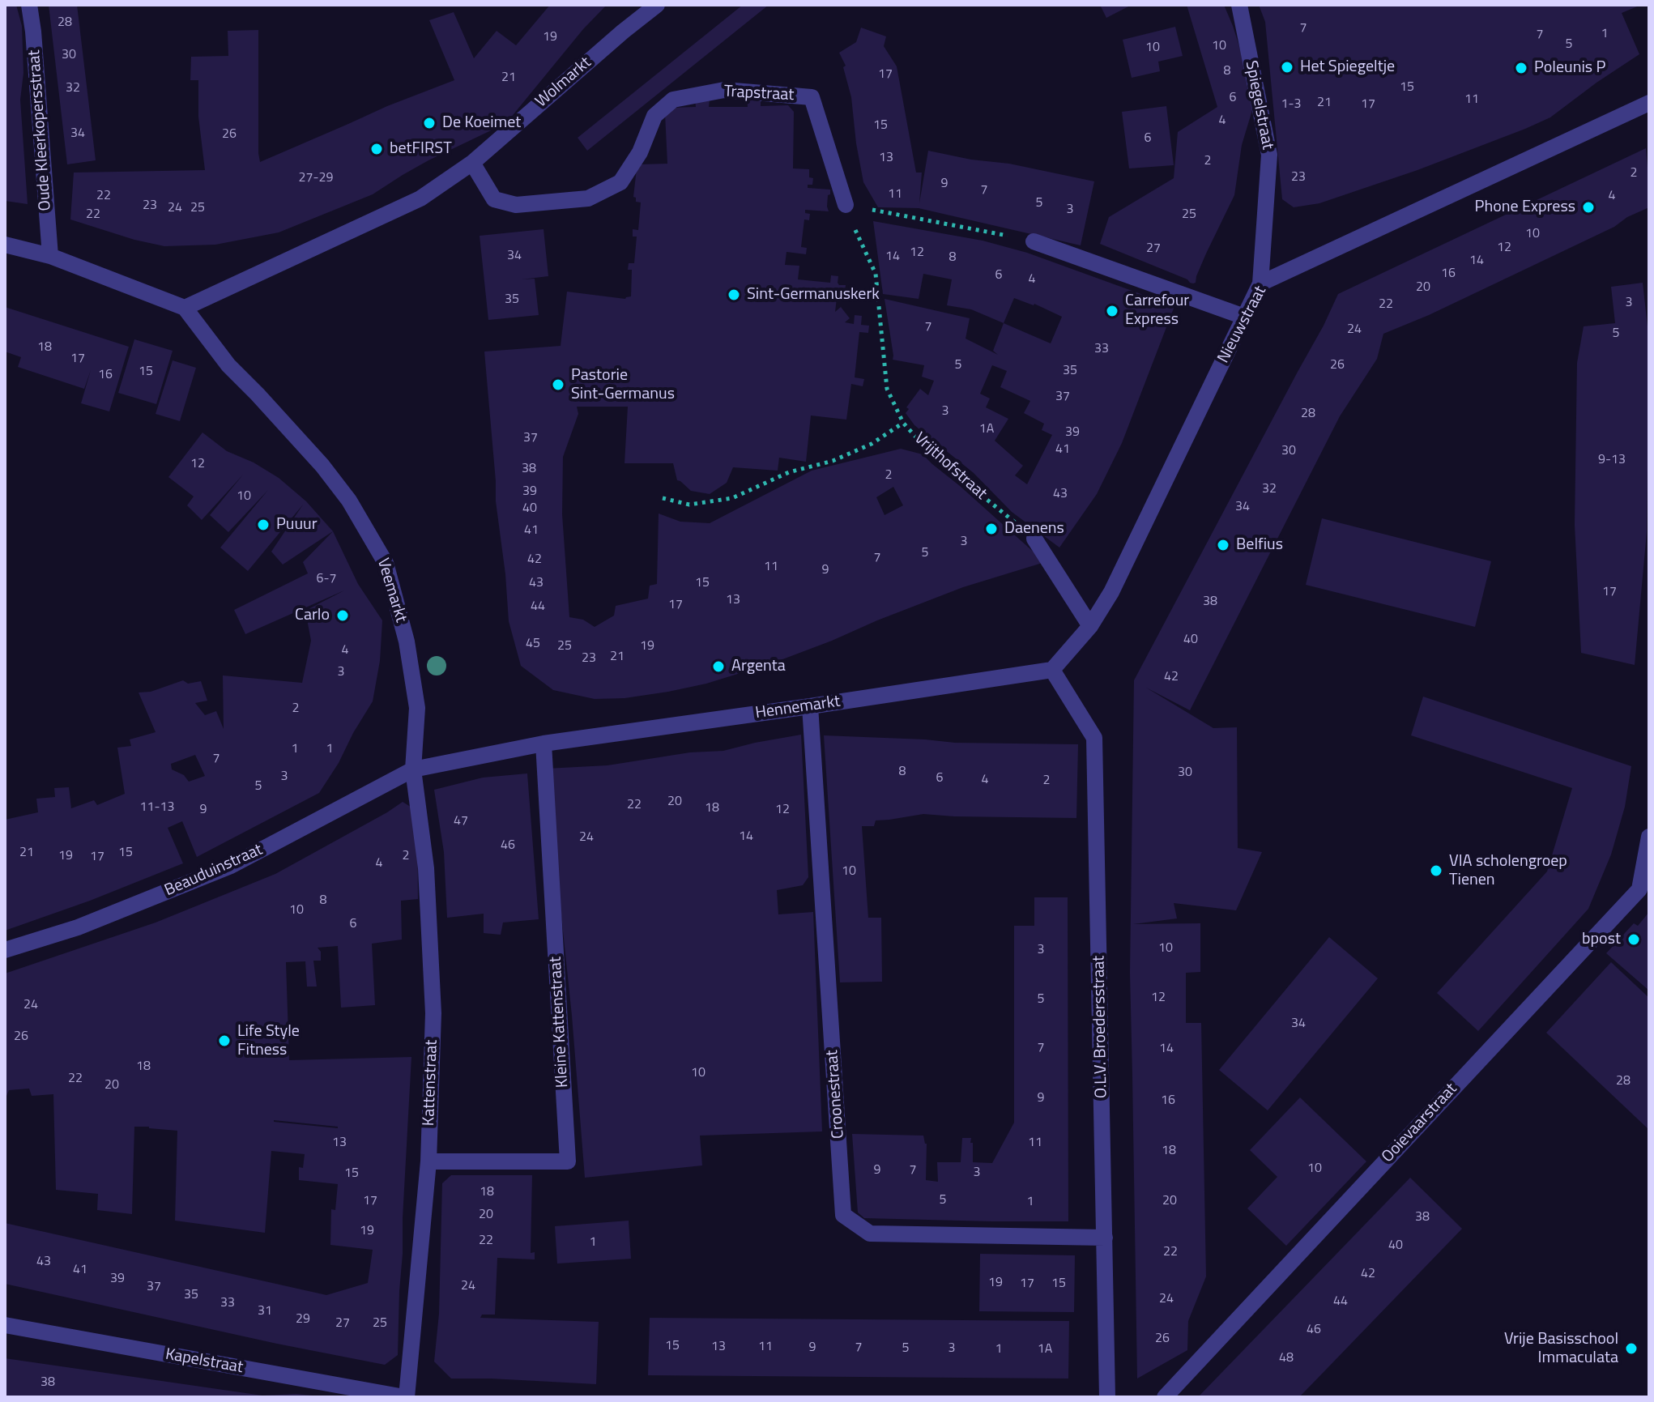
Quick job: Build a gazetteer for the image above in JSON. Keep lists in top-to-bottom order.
{
  "streets": {
    "street": [
      "Wolmarkt",
      "Trapstraat",
      "Spiegelstraat",
      "Oude Kleerkopersstraat",
      "Nieuwstraat",
      "Veemarkt",
      "Hennemarkt",
      "Beauduinstraat",
      "Kleine Kattenstraat",
      "O.L.V. Broedersstraat",
      "Kattenstraat",
      "Croonestraat",
      "Ooievaarstraat",
      "Kapelstraat"
    ],
    "path": ["Vrijthofstraat"]
  },
  "crossings": [
    ["Wolmarkt", "Trapstraat"],
    ["Trapstraat", "Vrijthofstraat"],
    ["Spiegelstraat", "Nieuwstraat"],
    ["Nieuwstraat", "Hennemarkt"],
    ["Nieuwstraat", "O.L.V. Broedersstraat"],
    ["Veemarkt", "Beauduinstraat"],
    ["Veemarkt", "Kattenstraat"],
    ["Hennemarkt", "Kleine Kattenstraat"],
    ["Hennemarkt", "O.L.V. Broedersstraat"],
    ["Hennemarkt", "Croonestraat"],
    ["Beauduinstraat", "Kattenstraat"],
    ["Kleine Kattenstraat", "Kattenstraat"],
    ["O.L.V. Broedersstraat", "Croonestraat"],
    ["Kattenstraat", "Kapelstraat"]
  ],
  "places": [
    "Het Spiegeltje",
    "Poleunis P",
    "De Koeimet",
    "betFIRST",
    "Phone Express",
    "Sint-Germanuskerk",
    "Carrefour Express",
    "Pastorie Sint-Germanus",
    "Puuur",
    "Daenens",
    "Belfius",
    "Carlo",
    "Argenta",
    "VIA scholengroep Tienen",
    "bpost",
    "Life Style Fitness",
    "Vrije Basisschool Immaculata"
  ],
  "house_numbers": [
    "28",
    "7",
    "1",
    "7",
    "19",
    "5",
    "10",
    "10",
    "30",
    "8",
    "17",
    "21",
    "15",
    "32",
    "6",
    "11",
    "21",
    "1-3",
    "17",
    "4",
    "15",
    "34",
    "26",
    "6",
    "13",
    "2",
    "2",
    "23",
    "27-29",
    "9",
    "7",
    "11",
    "22",
    "4",
    "5",
    "23",
    "24",
    "25",
    "3",
    "22",
    "25",
    "10",
    "12",
    "27",
    "12",
    "34",
    "14",
    "8",
    "14",
    "16",
    "6",
    "4",
    "20",
    "35",
    "3",
    "22",
    "7",
    "24",
    "5",
    "18",
    "33",
    "17",
    "5",
    "26",
    "35",
    "15",
    "16",
    "37",
    "3",
    "28",
    "1A",
    "39",
    "37",
    "41",
    "30",
    "9-13",
    "12",
    "38",
    "2",
    "32",
    "39",
    "43",
    "10",
    "34",
    "40",
    "41",
    "3",
    "5",
    "7",
    "42",
    "11",
    "9",
    "6-7",
    "43",
    "15",
    "17",
    "13",
    "38",
    "17",
    "44",
    "40",
    "45",
    "25",
    "19",
    "4",
    "21",
    "23",
    "3",
    "42",
    "2",
    "1",
    "1",
    "7",
    "8",
    "30",
    "3",
    "6",
    "4",
    "2",
    "5",
    "20",
    "22",
    "11-13",
    "18",
    "9",
    "12",
    "47",
    "14",
    "24",
    "46",
    "21",
    "15",
    "19",
    "2",
    "17",
    "4",
    "10",
    "8",
    "10",
    "6",
    "10",
    "3",
    "12",
    "5",
    "24",
    "34",
    "26",
    "7",
    "14",
    "18",
    "10",
    "22",
    "28",
    "20",
    "9",
    "16",
    "13",
    "11",
    "18",
    "10",
    "9",
    "7",
    "3",
    "15",
    "18",
    "5",
    "17",
    "20",
    "1",
    "20",
    "38",
    "19",
    "22",
    "1",
    "40",
    "22",
    "43",
    "41",
    "42",
    "39",
    "19",
    "17",
    "15",
    "24",
    "37",
    "35",
    "24",
    "44",
    "33",
    "31",
    "29",
    "27",
    "25",
    "46",
    "26",
    "15",
    "13",
    "11",
    "9",
    "7",
    "5",
    "3",
    "1",
    "1A",
    "48",
    "38"
  ]
}
